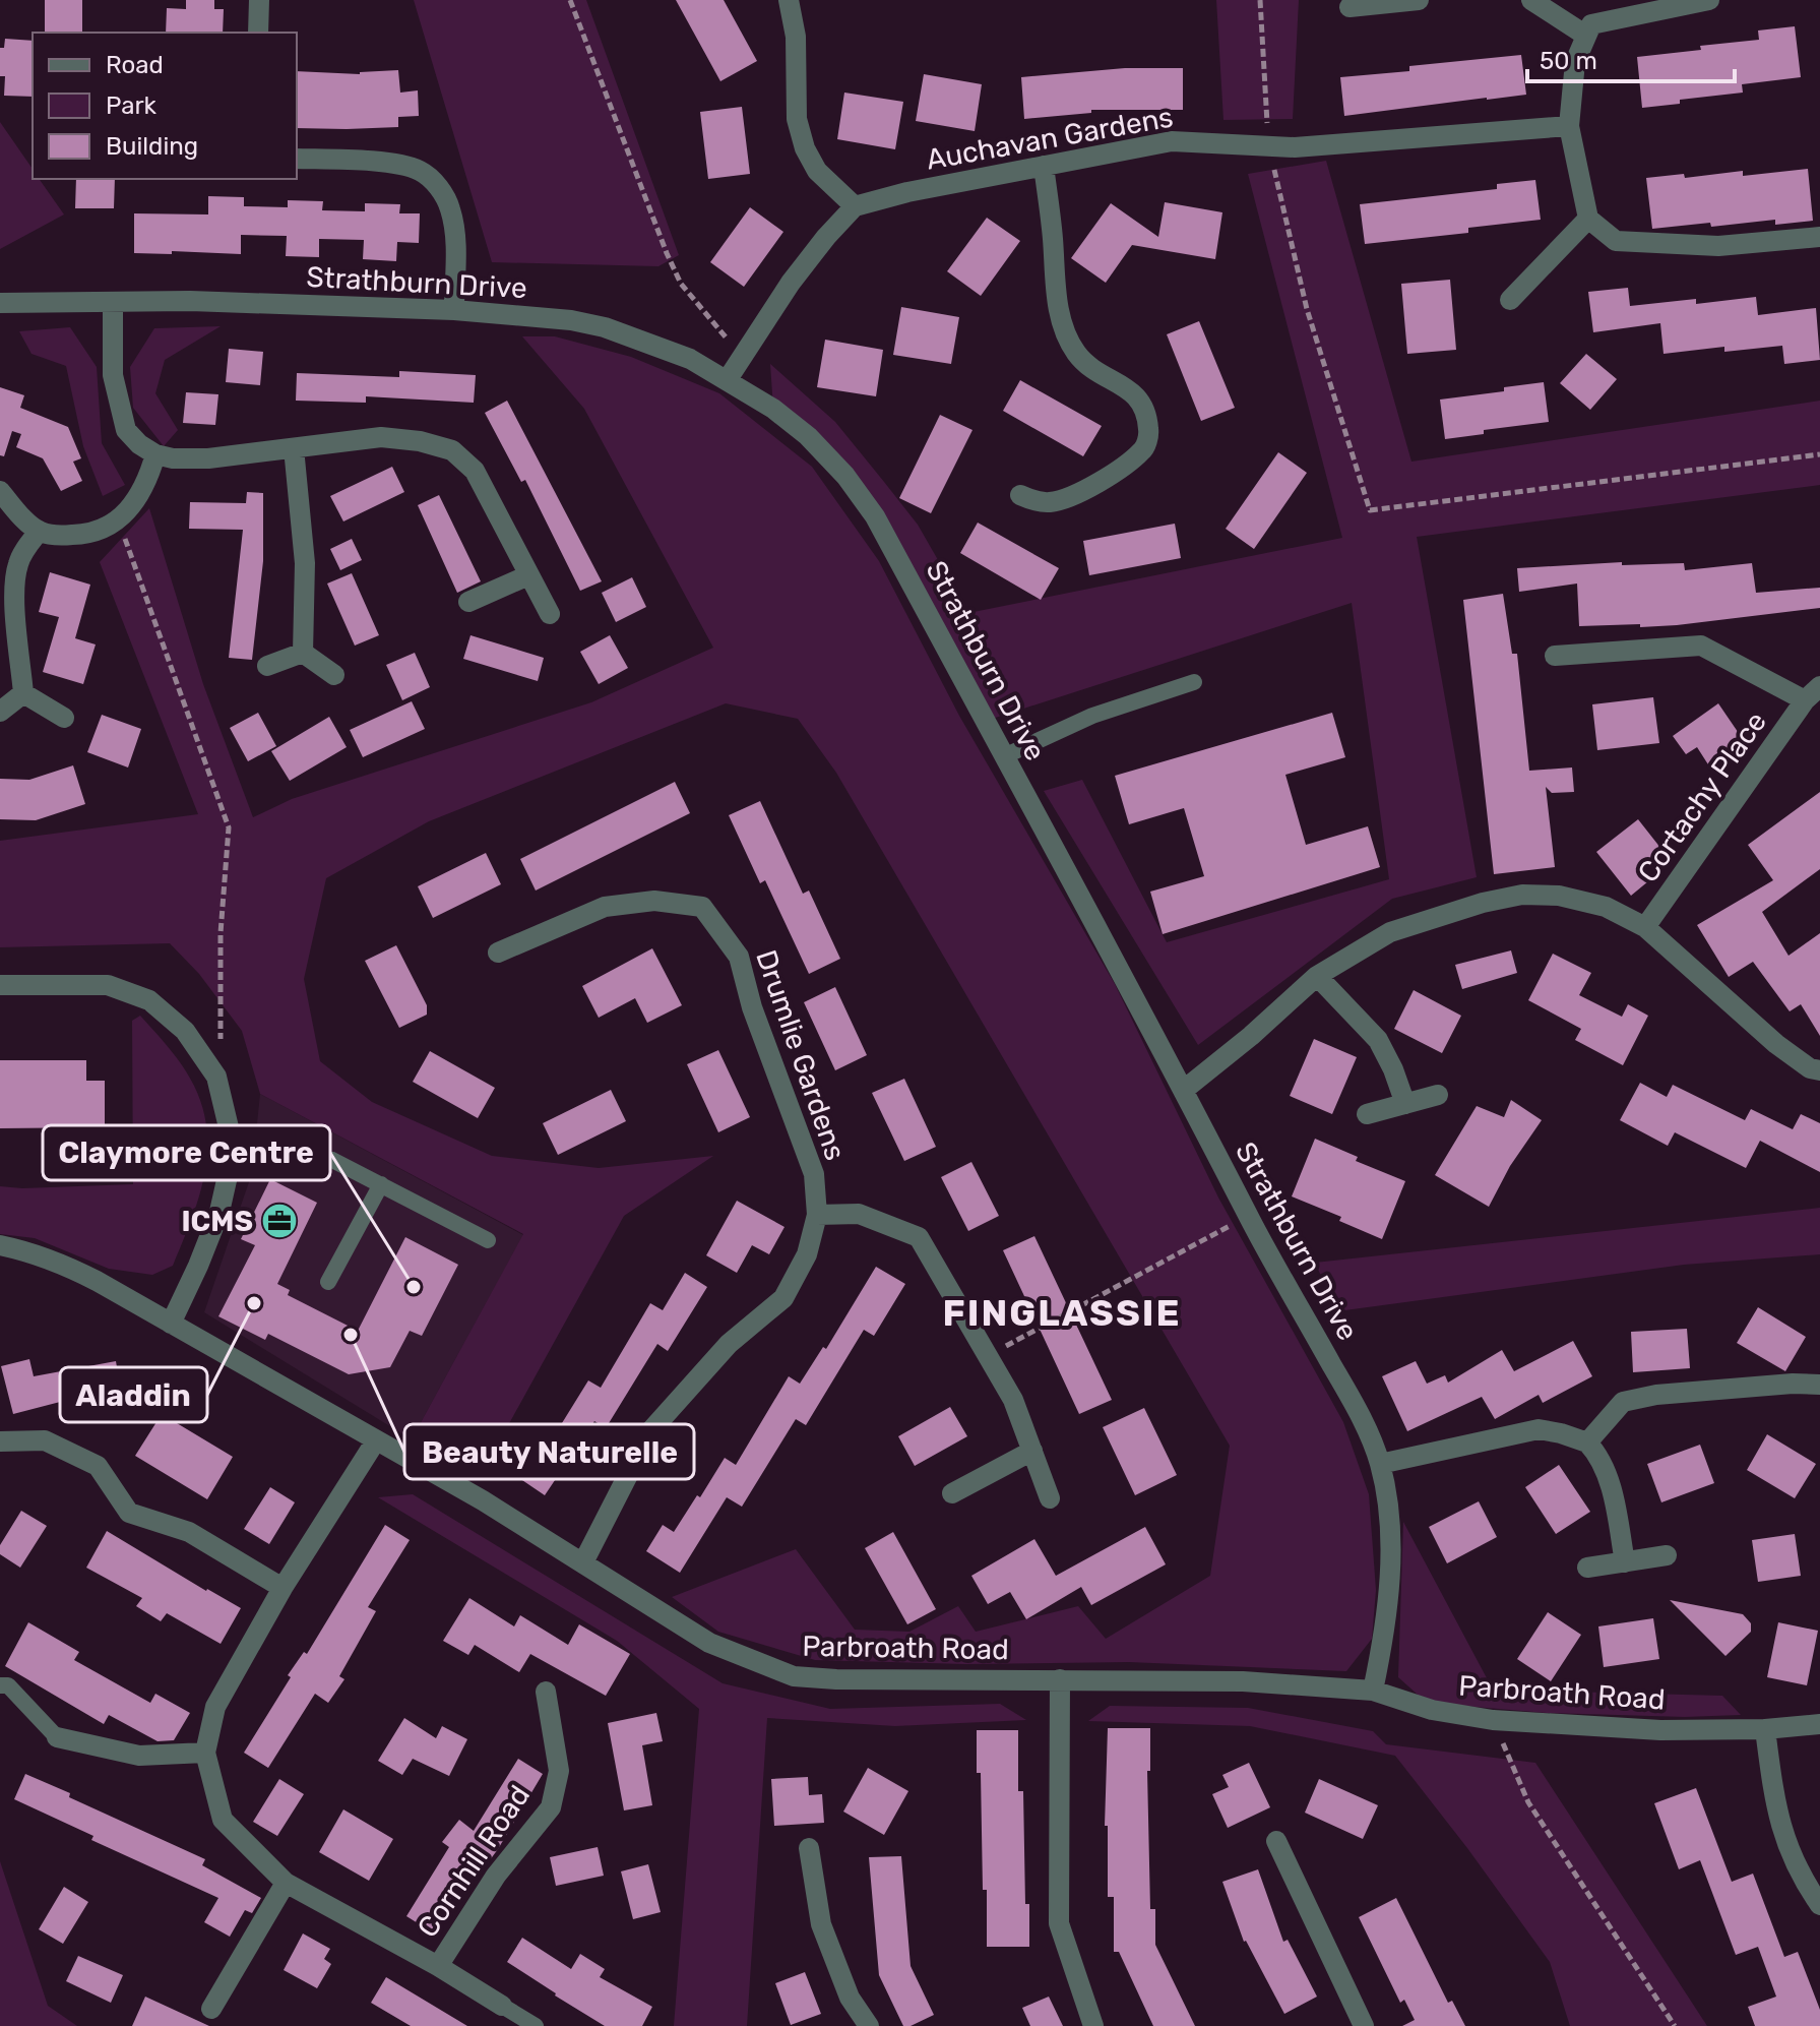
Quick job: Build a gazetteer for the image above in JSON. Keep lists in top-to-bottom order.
{
  "streets": {
    "street": [
      "Auchavan Gardens",
      "Strathburn Drive",
      "Cortachy Place",
      "Drumlie Gardens",
      "Parbroath Road",
      "Cornhill Road"
    ]
  },
  "crossings": [
    ["Strathburn Drive", "Parbroath Road"],
    ["Drumlie Gardens", "Parbroath Road"],
    ["Parbroath Road", "Cornhill Road"]
  ],
  "districts": ["FINGLASSIE"],
  "places": {
    "office": ["ICMS"],
    "other": ["Claymore Centre", "Aladdin", "Beauty Naturelle"]
  },
  "legend": ["Road", "Park", "Building"],
  "scale_bar": "50 m"
}
